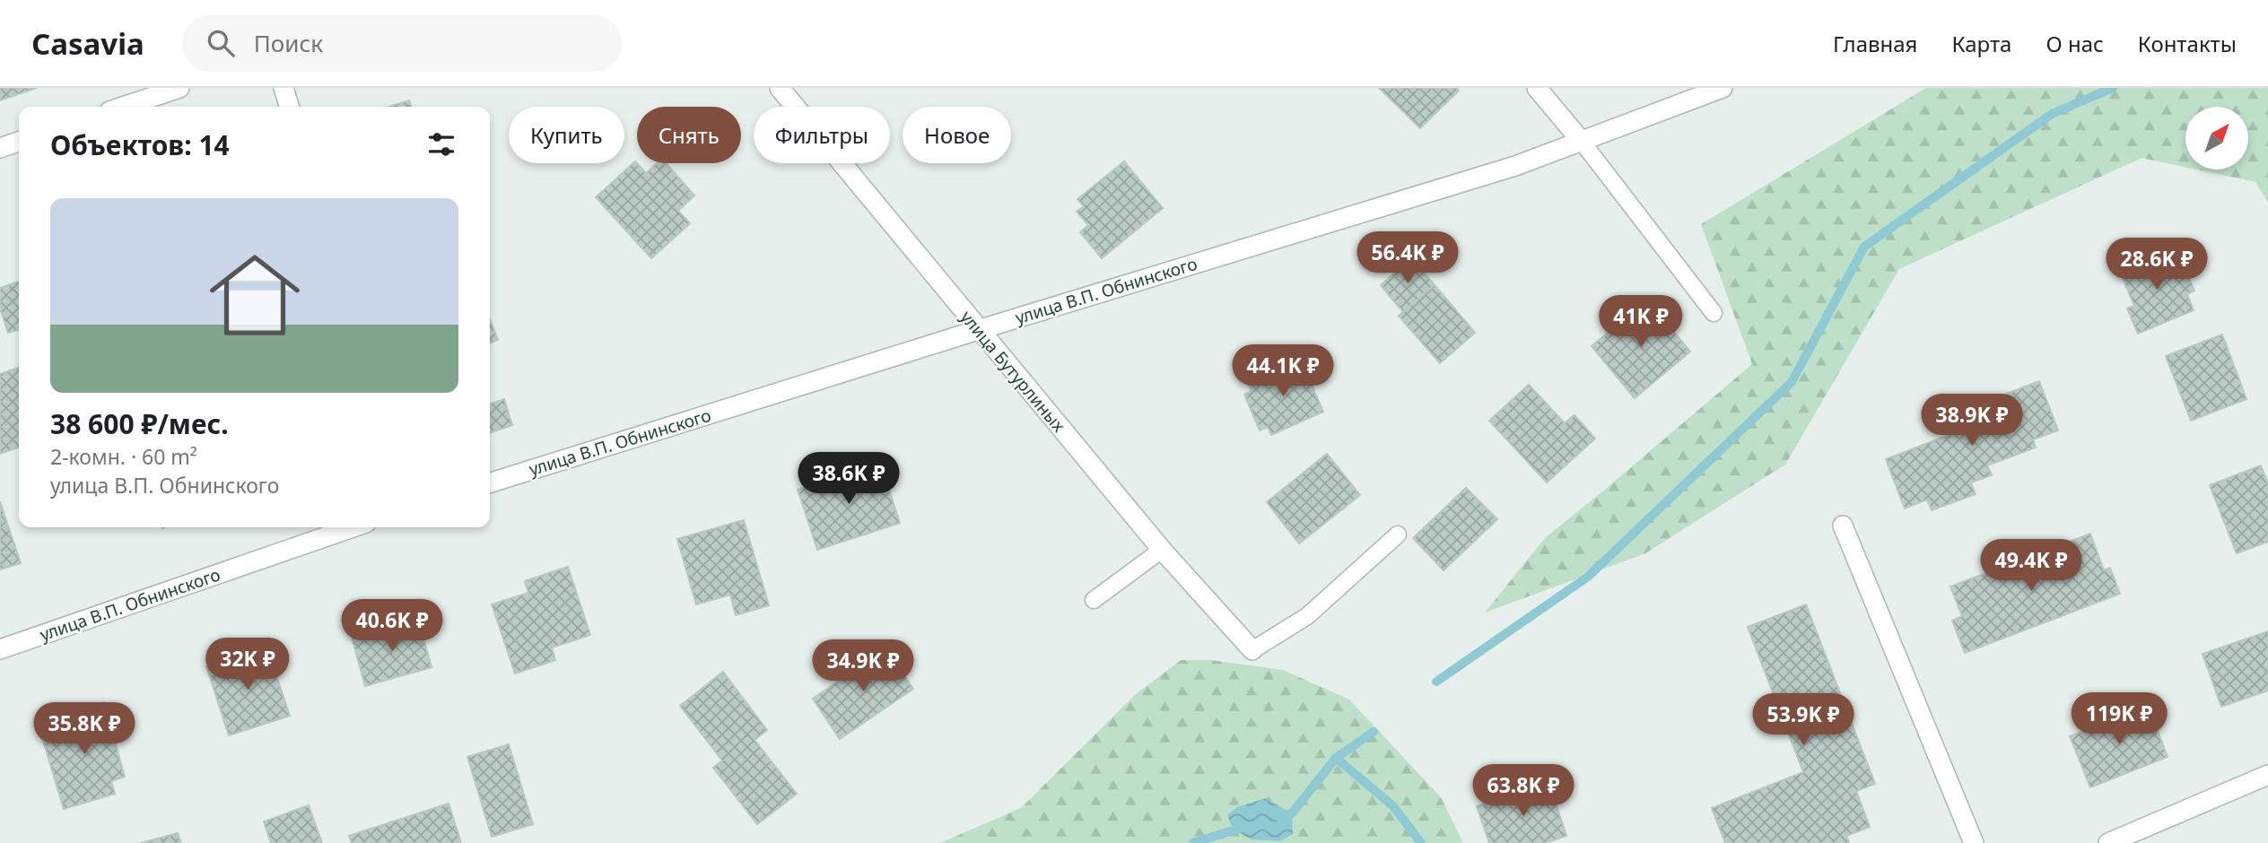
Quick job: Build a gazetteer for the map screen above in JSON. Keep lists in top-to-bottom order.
{
  "streets": {
    "street": ["улица В.П. Обнинского", "улица Бутурлиных"]
  },
  "crossings": [
    ["улица В.П. Обнинского", "улица Бутурлиных"]
  ],
  "north": "top right",
  "page": {
    "header": "Casavia",
    "search": "Поиск",
    "nav": [
      "Главная",
      "Карта",
      "О нас",
      "Контакты"
    ],
    "chip": [
      "Купить",
      "Снять",
      "Фильтры",
      "Новое"
    ],
    "heading": "Объектов: 14",
    "list": [
      {
        "name": "38 600 ₽/мес.",
        "note": "2-комн. · 60 m² · улица В.П. Обнинского"
      }
    ],
    "price": [
      "56.4K ₽",
      "28.6K ₽",
      "41K ₽",
      "44.1K ₽",
      "38.9K ₽",
      "38.6K ₽",
      "49.4K ₽",
      "40.6K ₽",
      "32K ₽",
      "34.9K ₽",
      "119K ₽",
      "53.9K ₽",
      "35.8K ₽",
      "63.8K ₽"
    ]
  }
}
